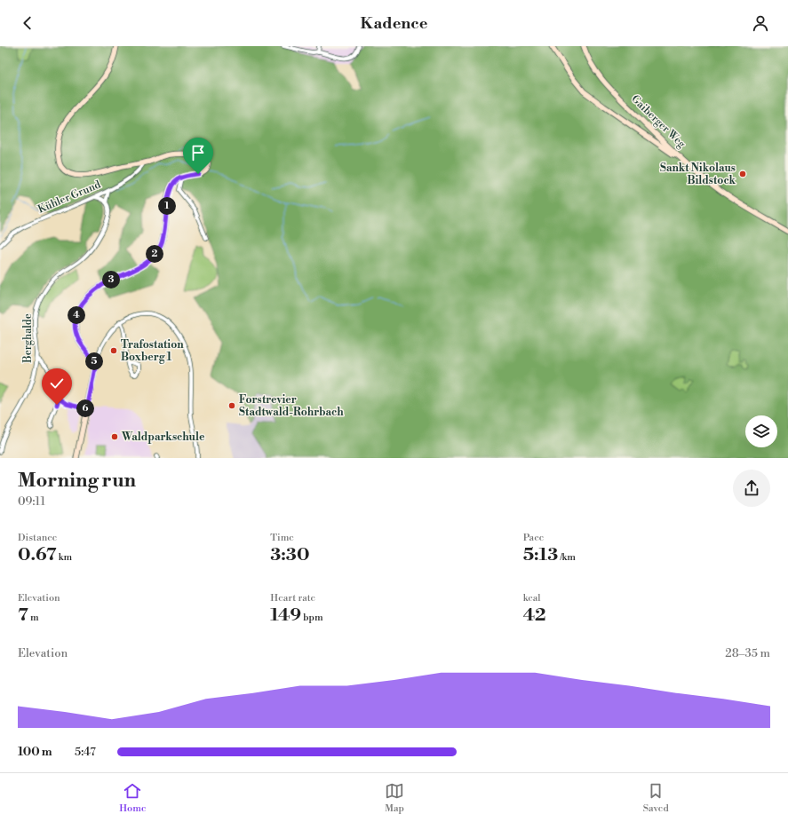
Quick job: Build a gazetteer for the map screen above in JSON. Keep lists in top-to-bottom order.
{
  "streets": {
    "street": ["Gaiberger Weg", "Kühler Grund", "Berghalde"]
  },
  "crossings": [
    ["Kühler Grund", "Berghalde"]
  ],
  "places": [
    "Sankt Nikolaus Bildstock",
    "Trafostation Boxberg 1",
    "Forstrevier Stadtwald-Rohrbach",
    "Waldparkschule"
  ],
  "page": {
    "header": "Kadence",
    "pins": [
      "1",
      "2",
      "3",
      "4",
      "5",
      "6"
    ],
    "heading": ["Morning run", "09:11"],
    "stats": [
      ["Distance", "0.67 km"],
      ["Time", "3:30"],
      ["Pace", "5:13 /km"],
      ["Elevation", "7 m"],
      ["Heart rate", "149 bpm"],
      ["kcal", "42"]
    ],
    "chart": ["Elevation", "28–35 m"],
    "list": [
      {
        "name": "100 m",
        "note": "5:47"
      }
    ],
    "tabs": ["Home", "Map", "Saved"]
  }
}
